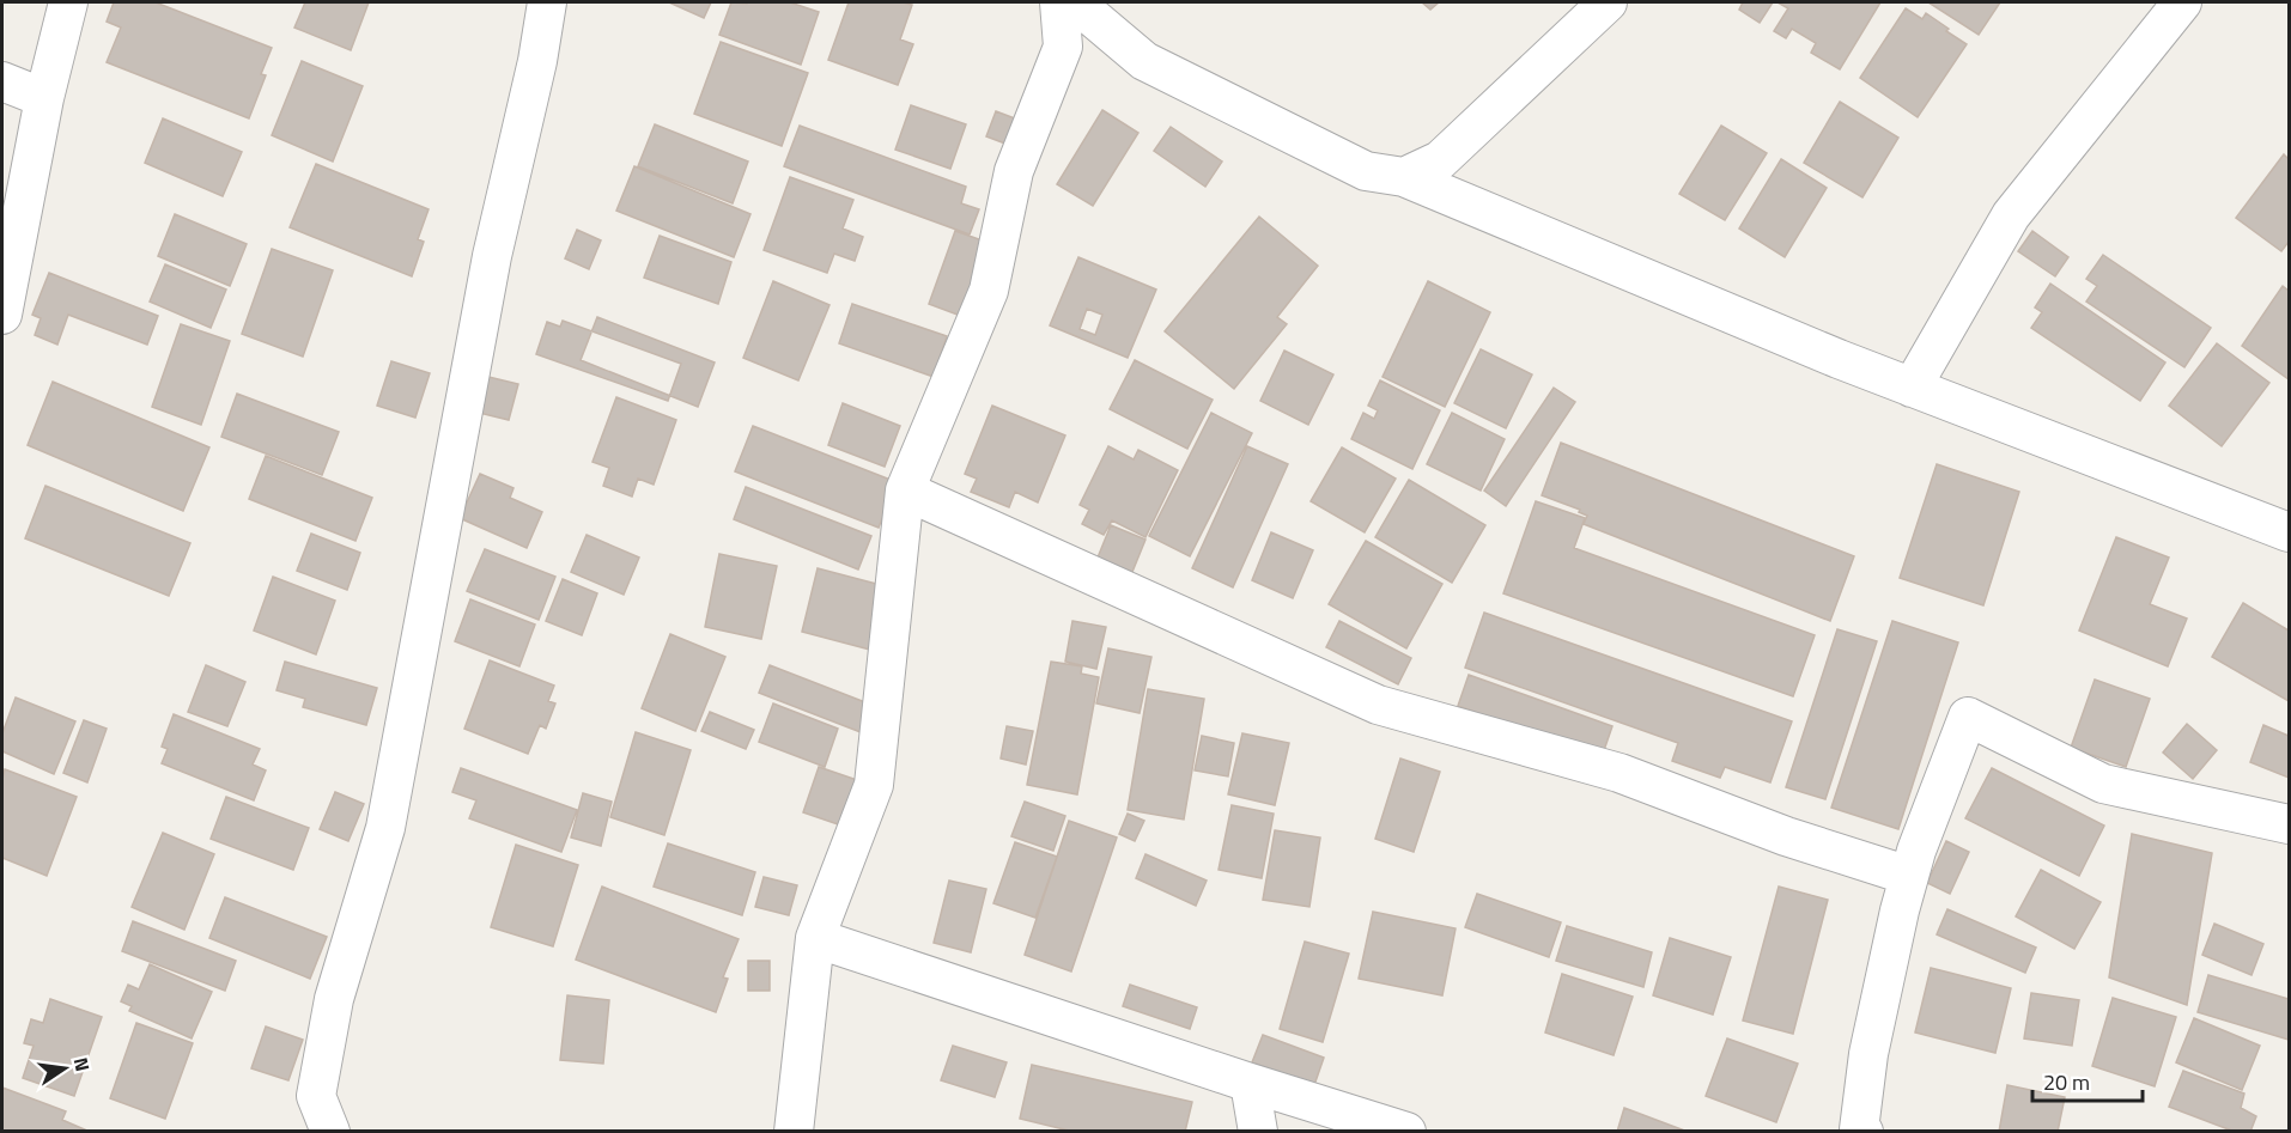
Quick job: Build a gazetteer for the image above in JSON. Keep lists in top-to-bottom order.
{
  "scale_bar": "20 m",
  "north": "right"
}
